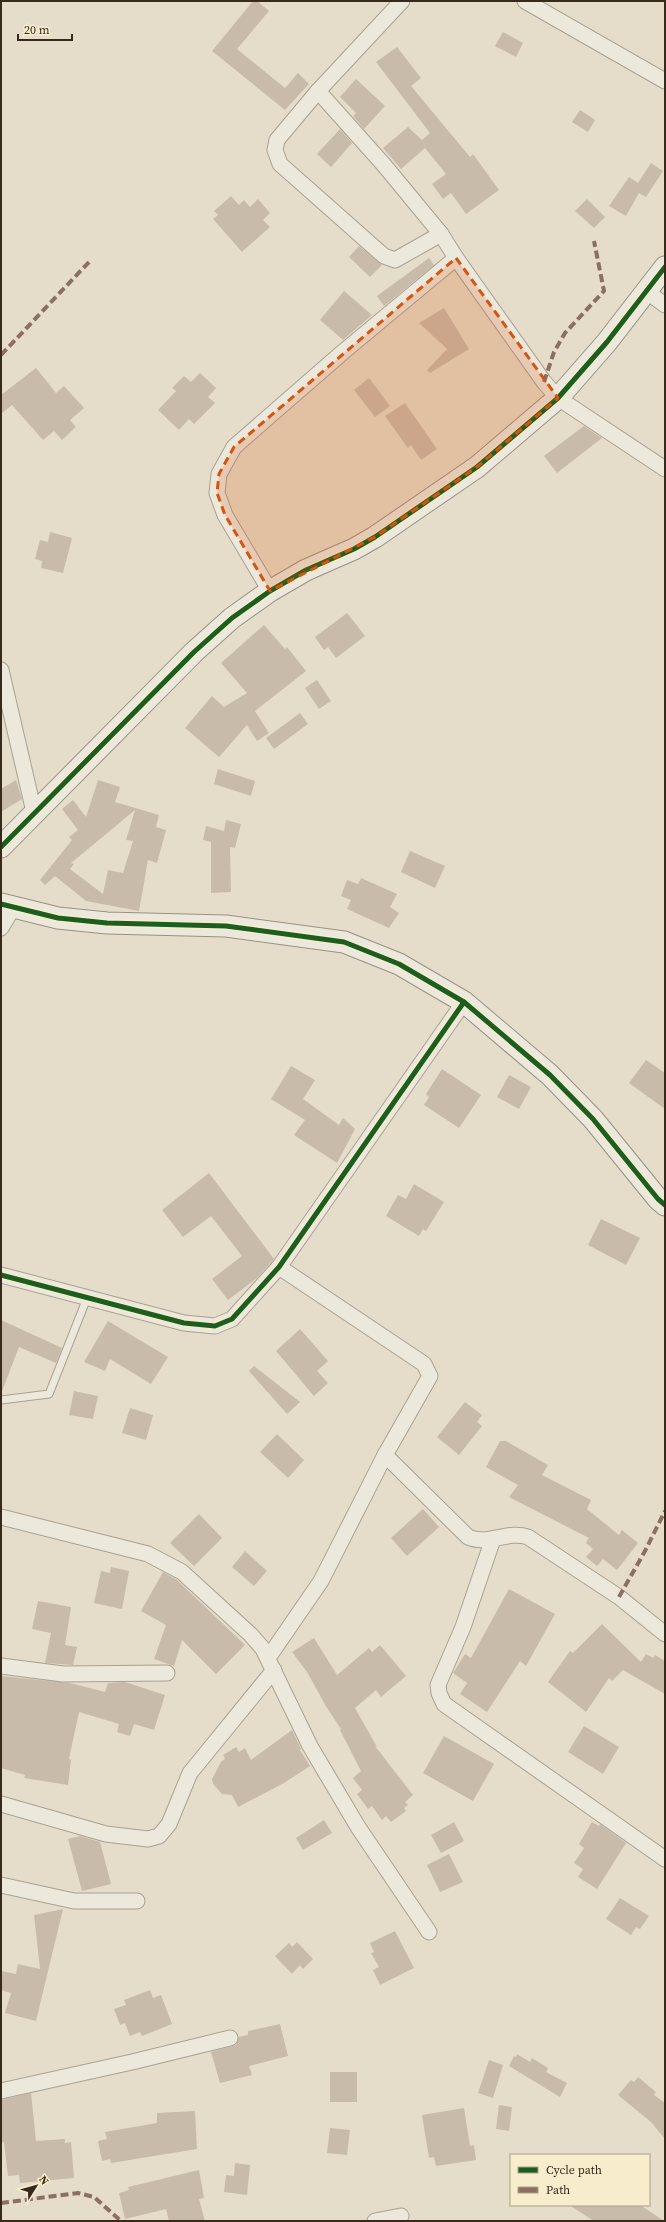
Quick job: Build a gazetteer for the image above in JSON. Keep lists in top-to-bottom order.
{
  "legend": ["Cycle path", "Path"],
  "scale_bar": "20 m",
  "north": "top right"
}
